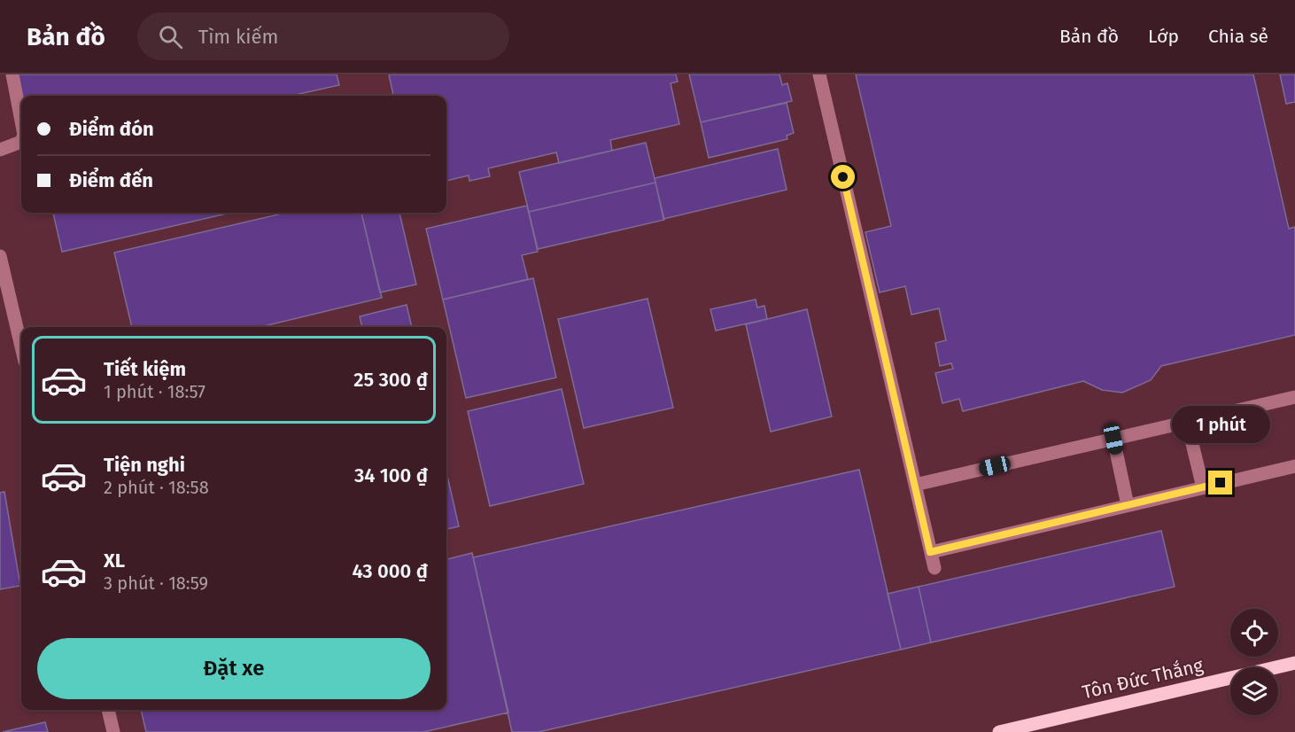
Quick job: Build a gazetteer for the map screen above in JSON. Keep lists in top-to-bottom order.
{
  "streets": {
    "main road": ["Tôn Đức Thắng"]
  },
  "page": {
    "header": "Bản đồ",
    "search": "Tìm kiếm",
    "nav": ["Bản đồ", "Lớp", "Chia sẻ"],
    "banner": ["Điểm đón", "Điểm đến"],
    "list": [
      {
        "name": "Tiết kiệm",
        "note": "1 phút · 18:57",
        "value": "25 300 ₫"
      },
      {
        "name": "Tiện nghi",
        "note": "2 phút · 18:58",
        "value": "34 100 ₫"
      },
      {
        "name": "XL",
        "note": "3 phút · 18:59",
        "value": "43 000 ₫"
      }
    ],
    "bubble": "1 phút",
    "buttons": "Đặt xe"
  }
}
